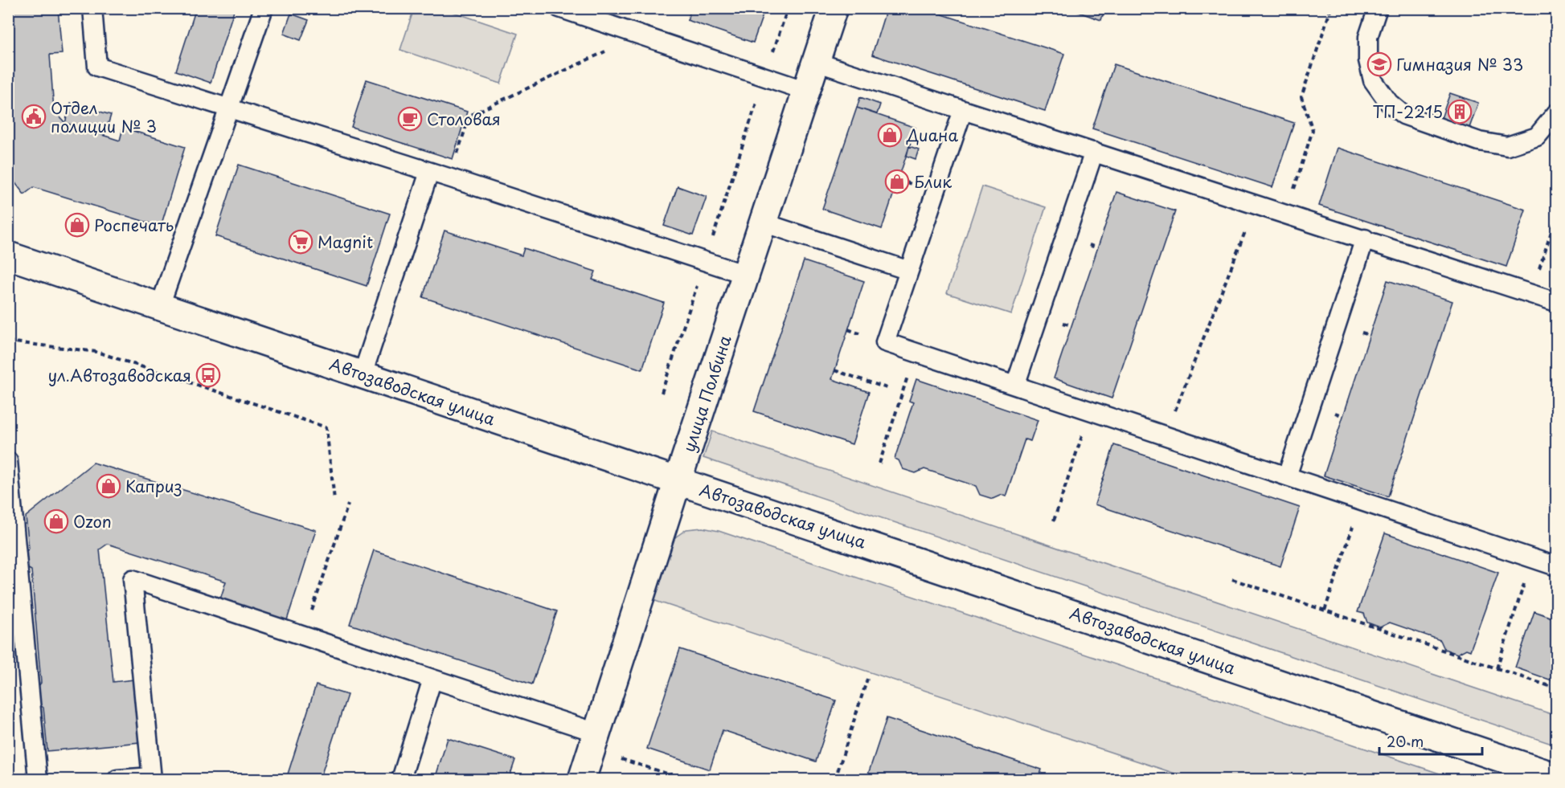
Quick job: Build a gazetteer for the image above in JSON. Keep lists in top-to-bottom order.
{
  "streets": {
    "street": ["Автозаводская улица", "улица Полбина"]
  },
  "crossings": [
    ["Автозаводская улица", "улица Полбина"]
  ],
  "places": {
    "school or university": ["Гимназия № 33"],
    "building": ["ТП-2215"],
    "public building": ["Отдел полиции № 3"],
    "cafe": ["Столовая"],
    "shop": [
      "Диана",
      "Блик",
      "Роспечать",
      "Каприз",
      "Ozon"
    ],
    "supermarket": ["Magnit"],
    "bus stop": ["ул.Автозаводская"]
  },
  "scale_bar": "20 m"
}
